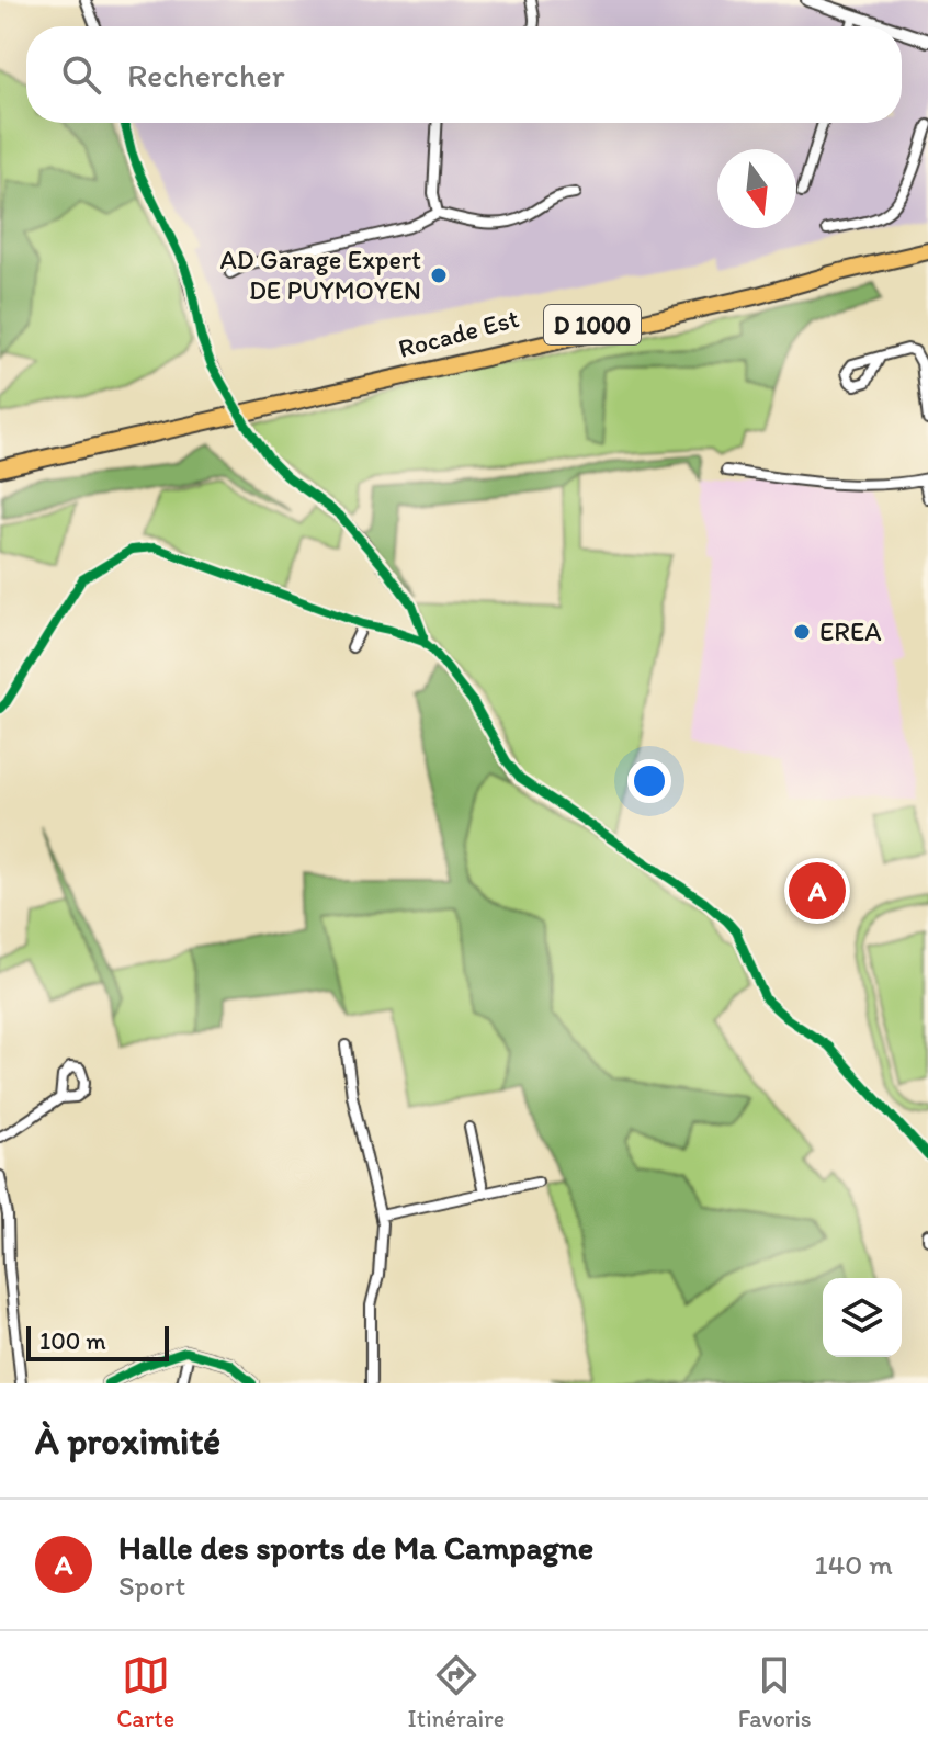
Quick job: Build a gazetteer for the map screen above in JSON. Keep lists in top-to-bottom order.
{
  "streets": {
    "main road": ["D 1000", "Rocade Est"]
  },
  "places": ["AD Garage Expert DE PUYMOYEN", "EREA"],
  "scale_bar": "100 m",
  "north": "bottom",
  "page": {
    "search": "Rechercher",
    "pins": "A",
    "scale": "100 m",
    "heading": "À proximité",
    "list": [
      {
        "mark": "A",
        "name": "Halle des sports de Ma Campagne",
        "note": "Sport",
        "value": "140 m"
      }
    ],
    "nav": ["Carte", "Itinéraire", "Favoris"]
  }
}
